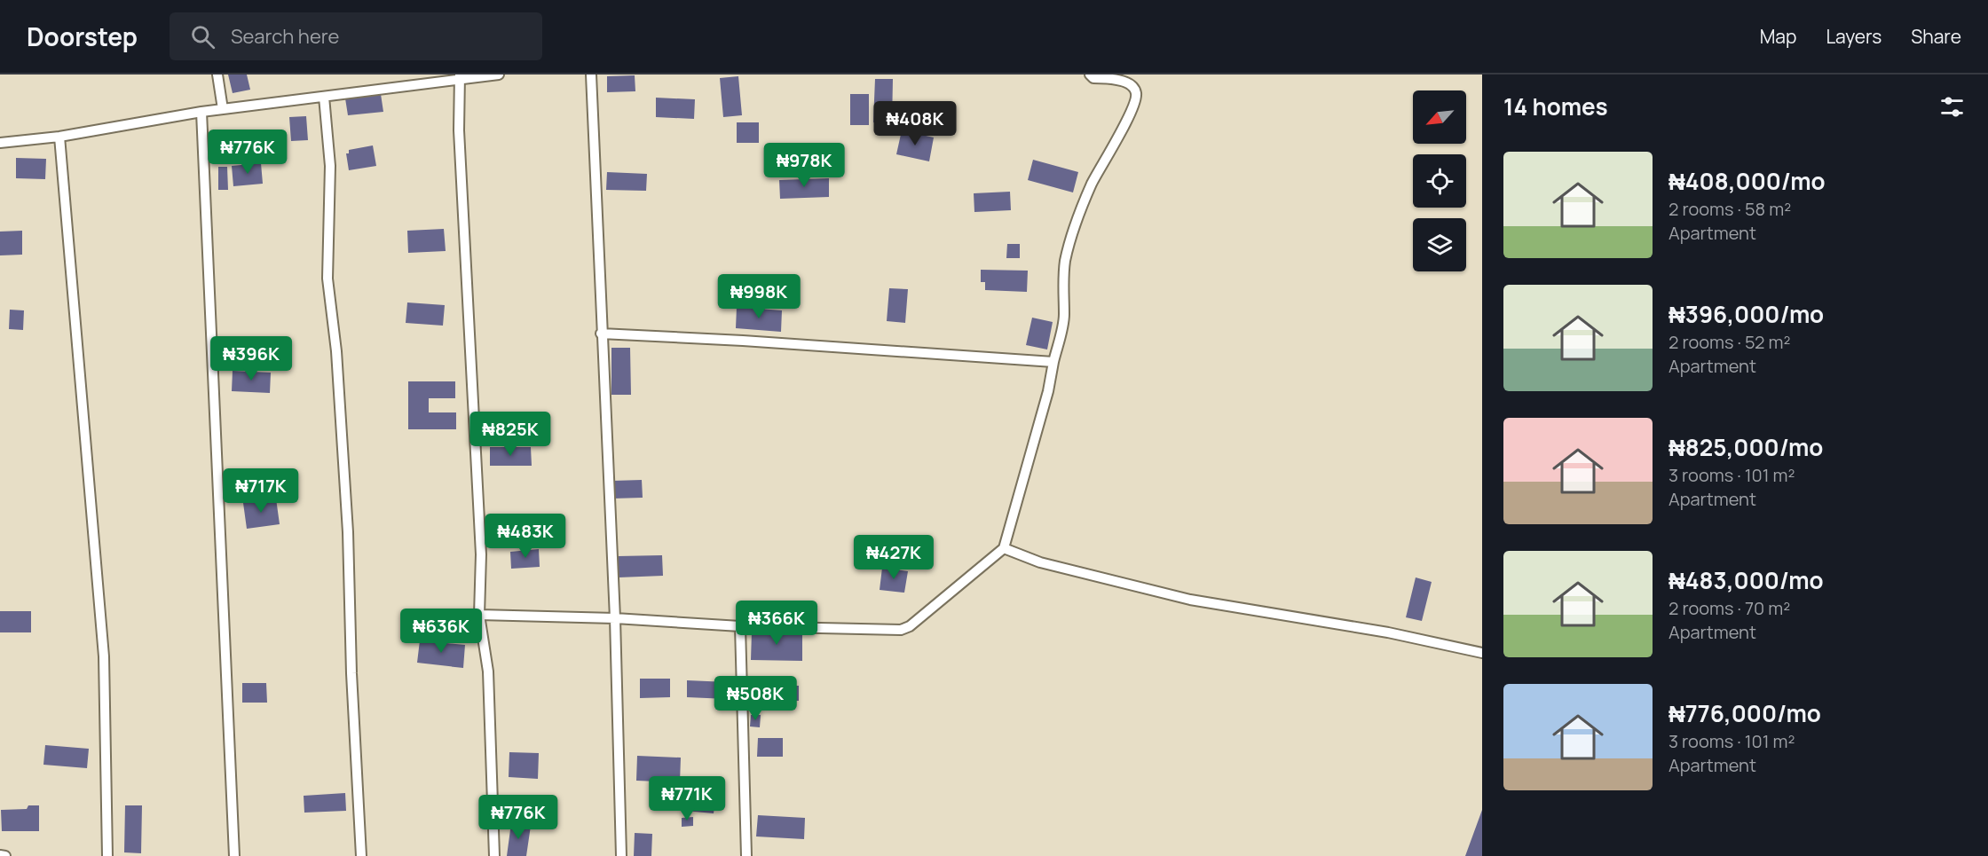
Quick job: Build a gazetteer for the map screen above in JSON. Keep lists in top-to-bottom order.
{
  "north": "bottom left",
  "page": {
    "header": "Doorstep",
    "search": "Search here",
    "nav": ["Map", "Layers", "Share"],
    "heading": "14 homes",
    "price": [
      "₦408K",
      "₦776K",
      "₦978K",
      "₦998K",
      "₦396K",
      "₦825K",
      "₦717K",
      "₦483K",
      "₦427K",
      "₦366K",
      "₦636K",
      "₦508K",
      "₦771K",
      "₦776K"
    ],
    "list": [
      {
        "name": "₦408,000/mo",
        "note": "2 rooms · 58 m² · Apartment"
      },
      {
        "name": "₦396,000/mo",
        "note": "2 rooms · 52 m² · Apartment"
      },
      {
        "name": "₦825,000/mo",
        "note": "3 rooms · 101 m² · Apartment"
      },
      {
        "name": "₦483,000/mo",
        "note": "2 rooms · 70 m² · Apartment"
      },
      {
        "name": "₦776,000/mo",
        "note": "3 rooms · 101 m² · Apartment"
      }
    ]
  }
}
